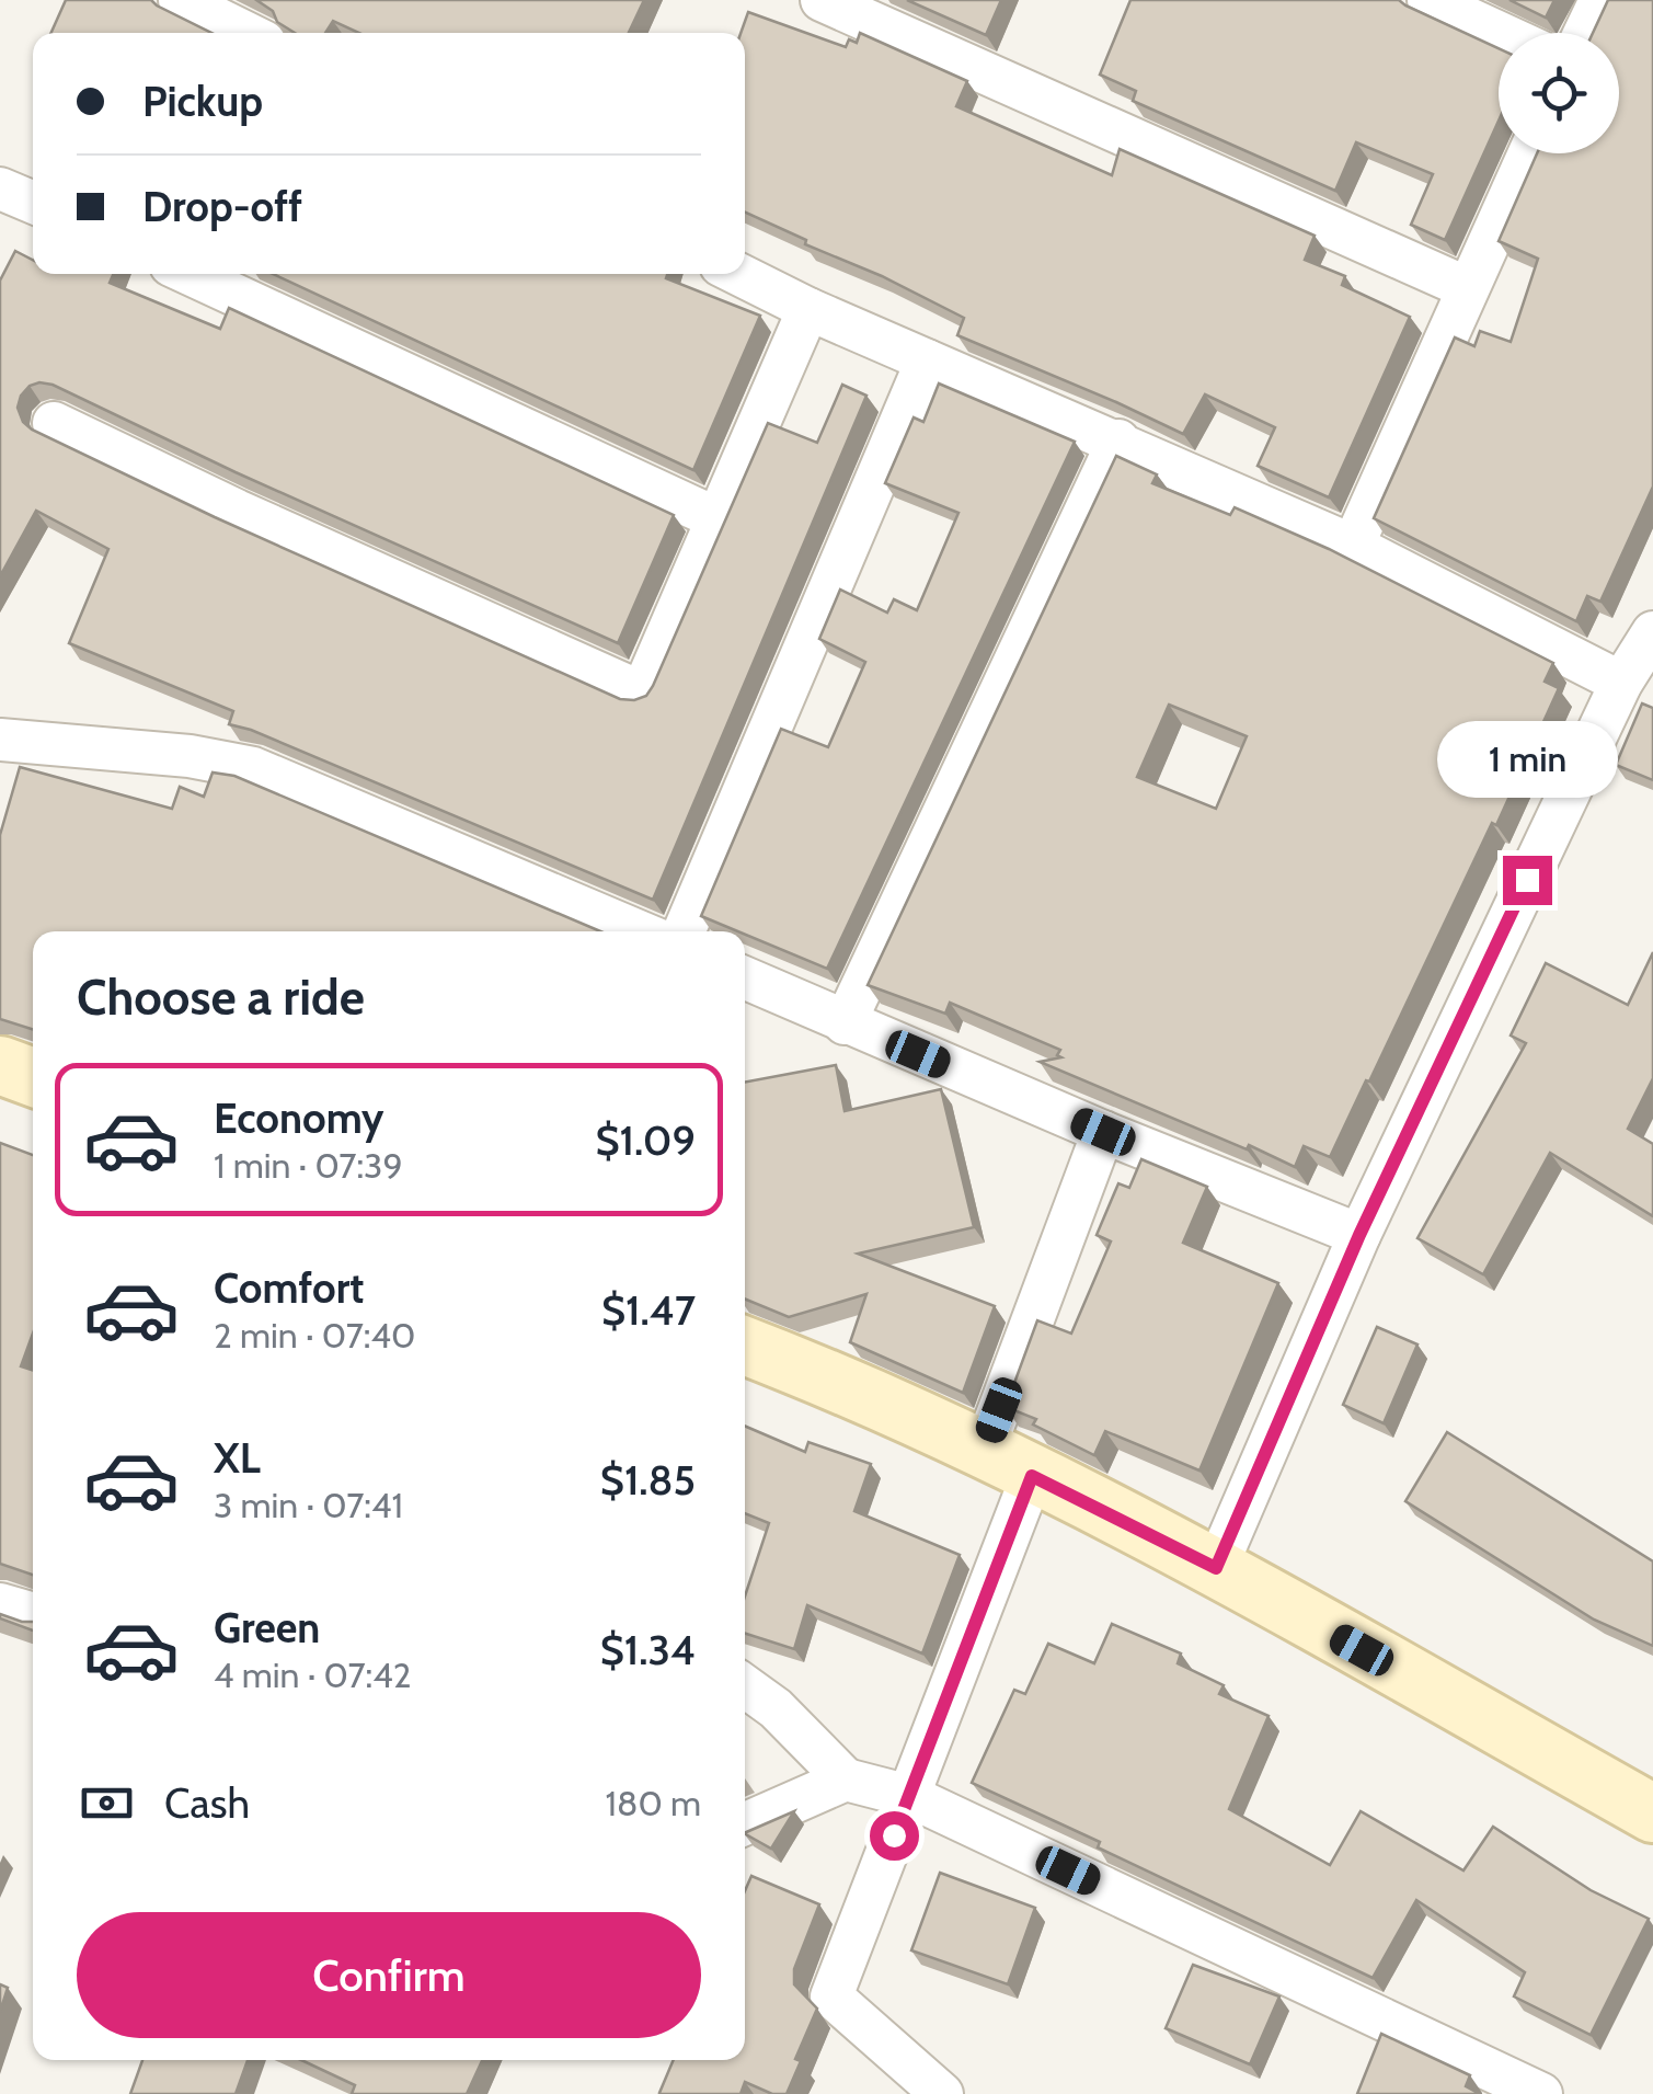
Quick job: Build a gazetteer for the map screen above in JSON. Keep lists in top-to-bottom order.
{
  "page": {
    "banner": ["Pickup", "Drop-off"],
    "bubble": "1 min",
    "heading": "Choose a ride",
    "list": [
      {
        "name": "Economy",
        "note": "1 min · 07:39",
        "value": "$1.09"
      },
      {
        "name": "Comfort",
        "note": "2 min · 07:40",
        "value": "$1.47"
      },
      {
        "name": "XL",
        "note": "3 min · 07:41",
        "value": "$1.85"
      },
      {
        "name": "Green",
        "note": "4 min · 07:42",
        "value": "$1.34"
      }
    ],
    "pay": ["Cash", "180 m"],
    "buttons": "Confirm"
  }
}
